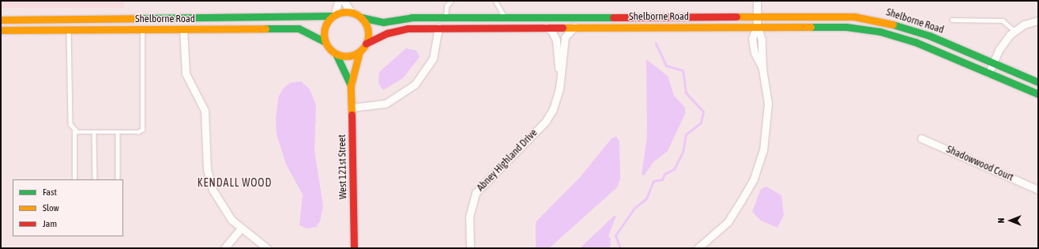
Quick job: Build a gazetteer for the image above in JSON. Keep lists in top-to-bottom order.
{
  "streets": {
    "street": [
      "Shelborne Road",
      "Abney Highland Drive",
      "Shadowwood Court",
      "West 121st Street"
    ]
  },
  "crossings": [
    ["Shelborne Road", "Abney Highland Drive"],
    ["Shelborne Road", "West 121st Street"]
  ],
  "districts": ["KENDALL WOOD"],
  "legend": ["Fast", "Slow", "Jam"],
  "north": "left"
}
